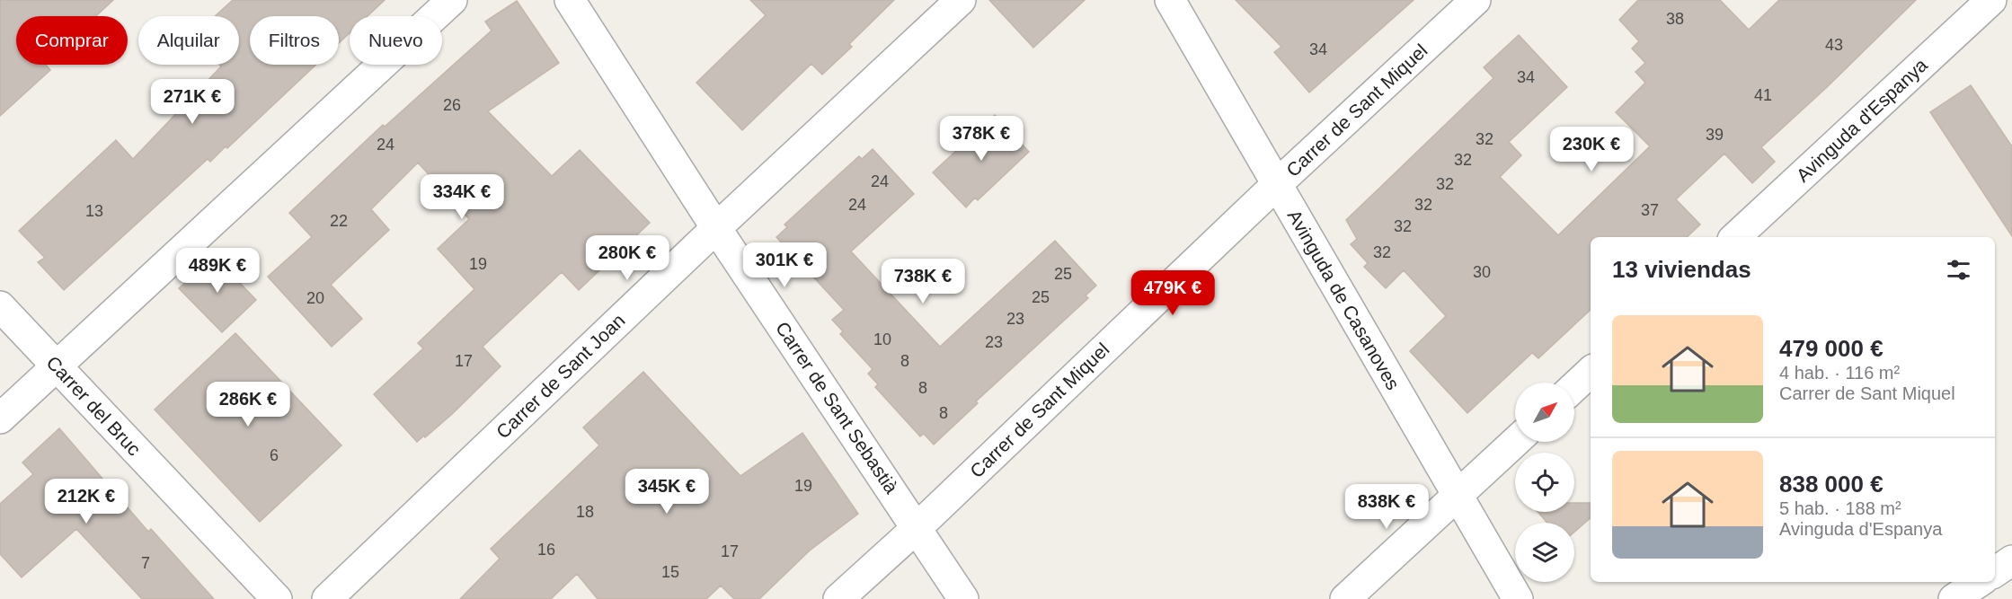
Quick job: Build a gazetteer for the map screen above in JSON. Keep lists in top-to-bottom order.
{
  "streets": {
    "street": [
      "Carrer de Sant Miquel",
      "Avinguda d'Espanya",
      "Avinguda de Casanoves",
      "Carrer de Sant Joan",
      "Carrer del Bruc",
      "Carrer de Sant Sebastià"
    ]
  },
  "crossings": [
    ["Carrer de Sant Miquel", "Avinguda de Casanoves"],
    ["Carrer de Sant Miquel", "Carrer de Sant Sebastià"],
    ["Carrer de Sant Joan", "Carrer de Sant Sebastià"]
  ],
  "house_numbers": [
    "38",
    "43",
    "34",
    "34",
    "41",
    "26",
    "39",
    "32",
    "24",
    "32",
    "24",
    "32",
    "24",
    "32",
    "37",
    "13",
    "22",
    "32",
    "32",
    "19",
    "30",
    "25",
    "25",
    "20",
    "23",
    "10",
    "23",
    "17",
    "8",
    "8",
    "8",
    "6",
    "19",
    "18",
    "16",
    "17",
    "7",
    "15"
  ],
  "north": "top right",
  "page": {
    "chip": [
      "Comprar",
      "Alquilar",
      "Filtros",
      "Nuevo"
    ],
    "price": [
      "271K €",
      "378K €",
      "230K €",
      "334K €",
      "280K €",
      "301K €",
      "489K €",
      "738K €",
      "479K €",
      "286K €",
      "345K €",
      "212K €",
      "838K €"
    ],
    "heading": "13 viviendas",
    "list": [
      {
        "name": "479 000 €",
        "note": "4 hab. · 116 m² · Carrer de Sant Miquel"
      },
      {
        "name": "838 000 €",
        "note": "5 hab. · 188 m² · Avinguda d'Espanya"
      }
    ]
  }
}
